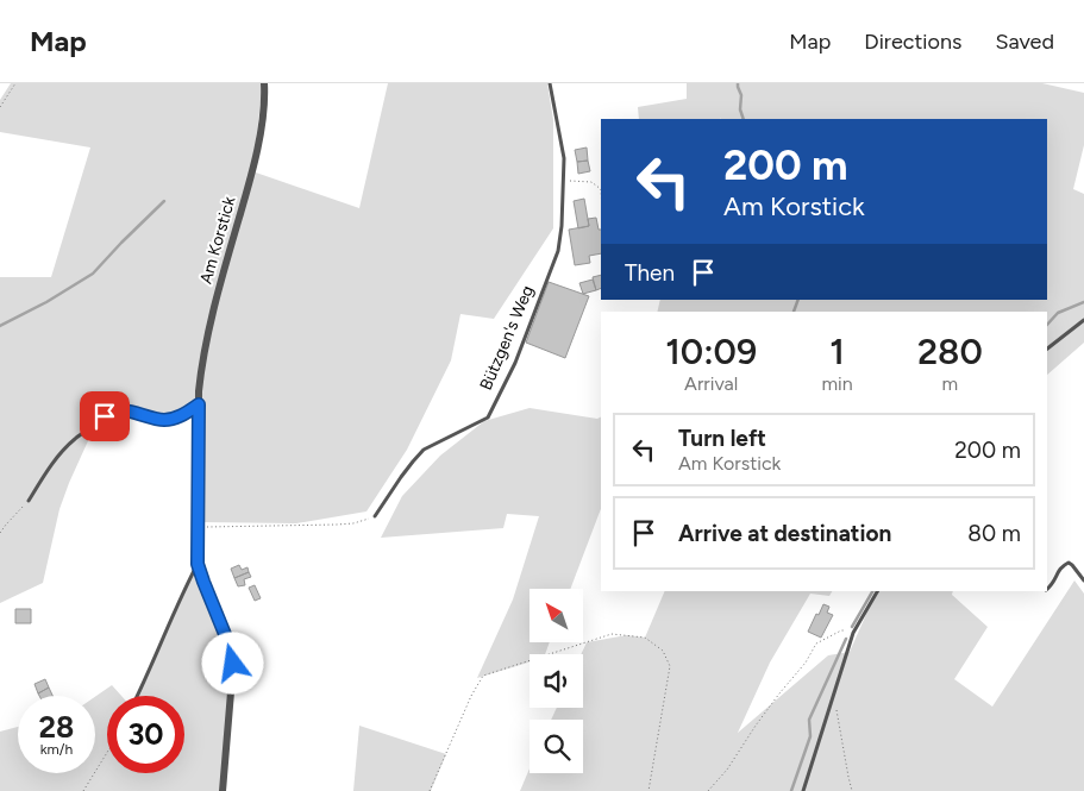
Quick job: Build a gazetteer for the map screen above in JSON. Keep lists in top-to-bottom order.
{
  "streets": {
    "street": ["Am Korstick"],
    "lane": ["Bützgen's Weg"]
  },
  "north": "top left",
  "page": {
    "header": "Map",
    "nav": ["Map", "Directions", "Saved"],
    "turn": ["200 m", "Am Korstick"],
    "then": "Then",
    "eta": [
      "10:09",
      "Arrival",
      "1",
      "min",
      "280",
      "m"
    ],
    "list": [
      {
        "name": "Turn left",
        "note": "Am Korstick",
        "value": "200 m"
      },
      {
        "name": "Arrive at destination",
        "value": "80 m"
      }
    ],
    "speed": "28 km/h",
    "limit": "30"
  }
}
